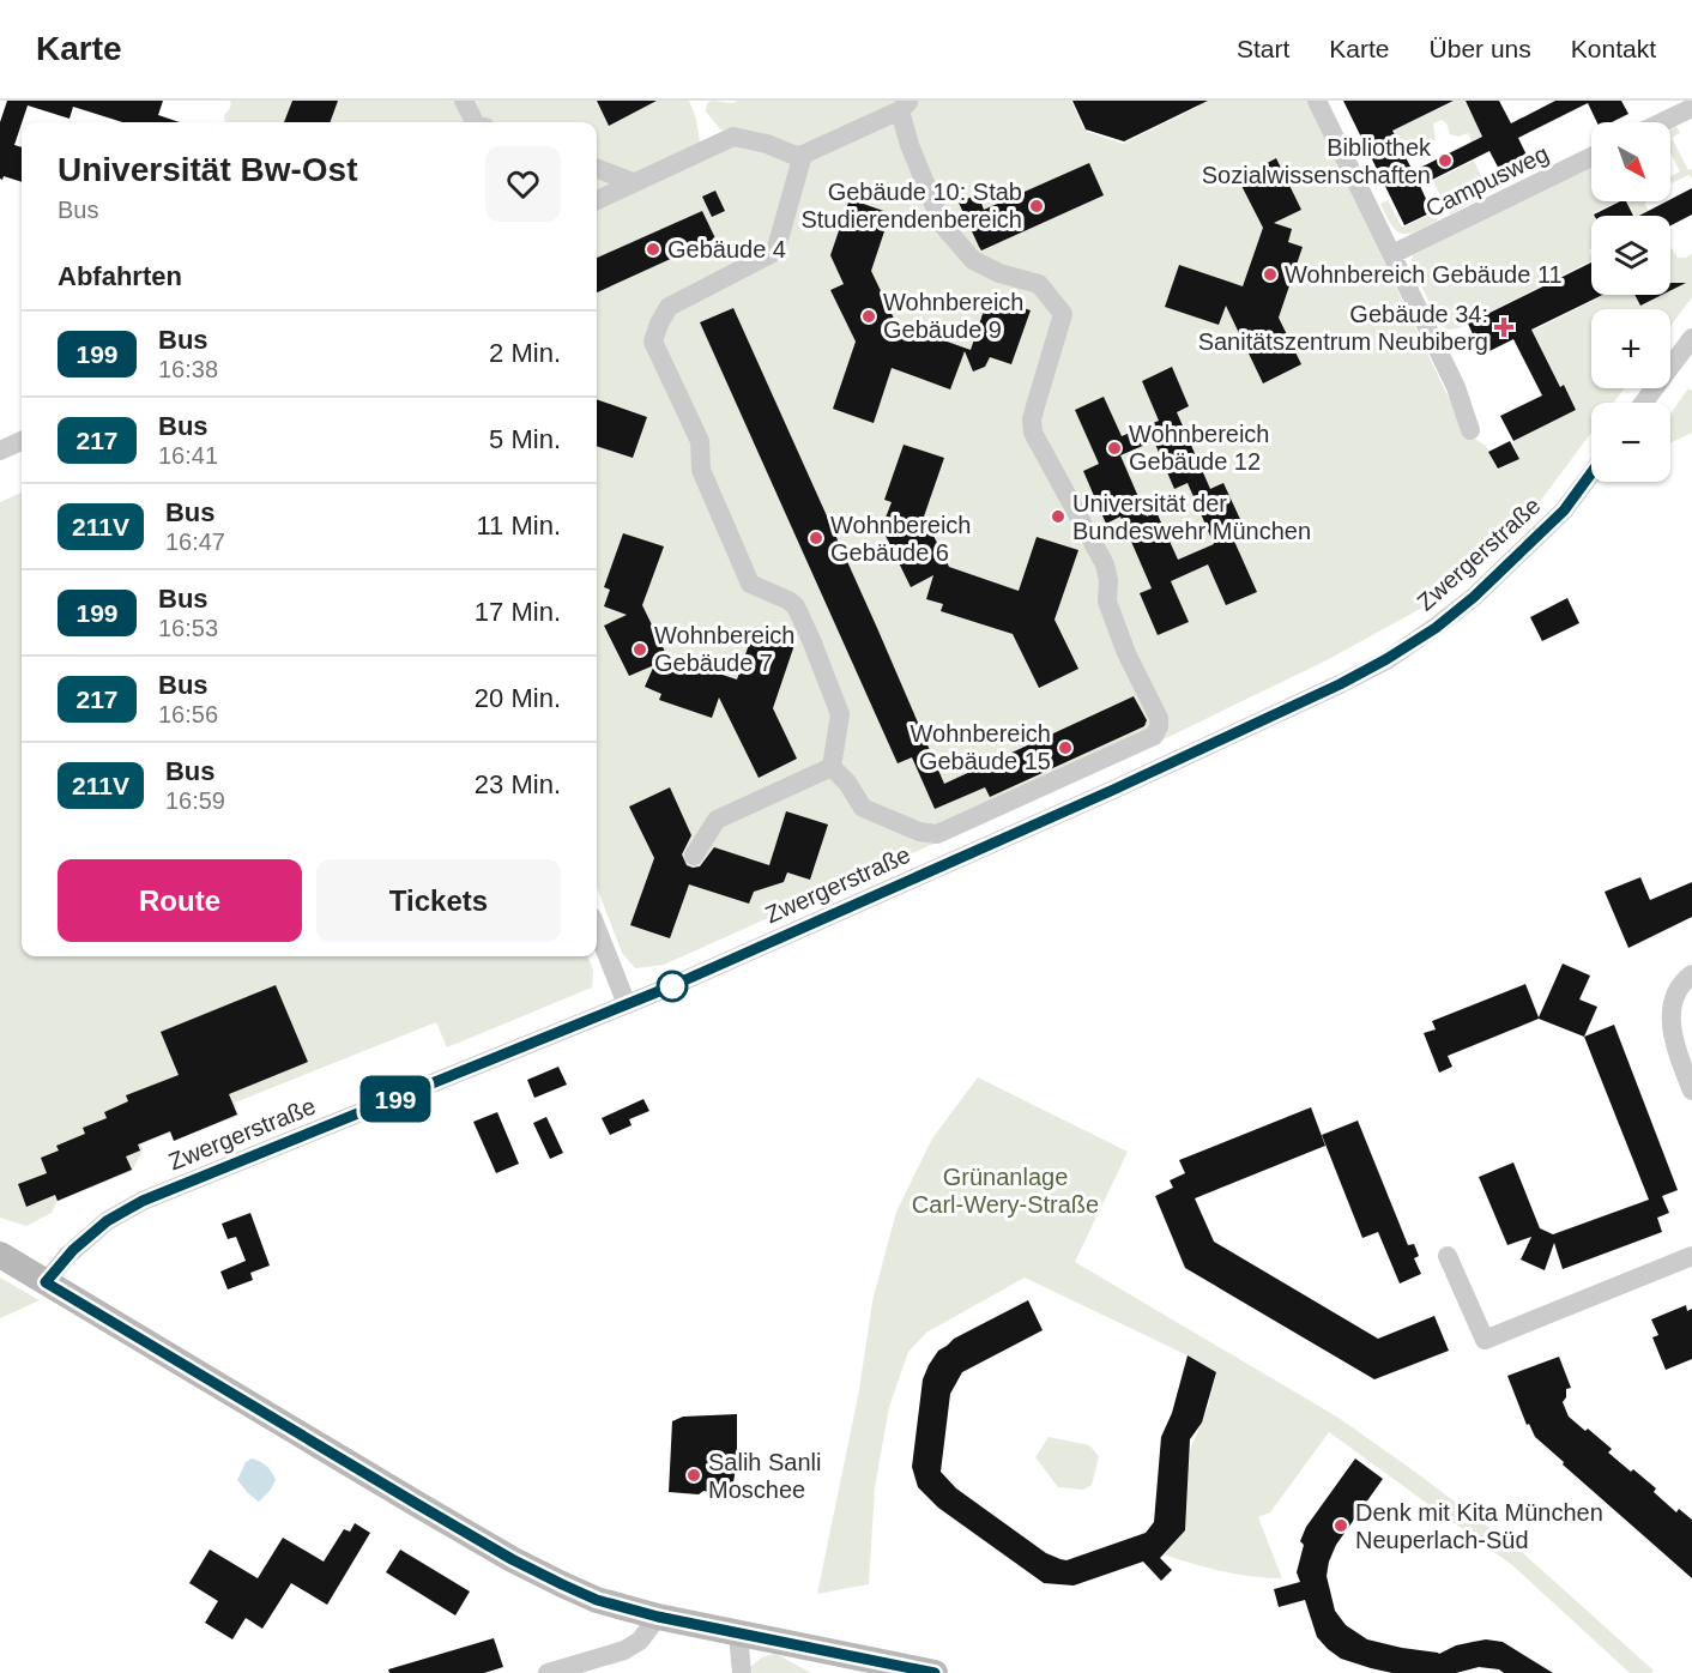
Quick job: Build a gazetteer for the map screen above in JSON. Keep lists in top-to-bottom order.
{
  "streets": {
    "street": ["Campusweg", "Zwergerstraße"]
  },
  "parks": ["Grünanlage Carl-Wery-Straße"],
  "places": {
    "other": [
      "Bibliothek Sozialwissenschaften",
      "Gebäude 10: Stab Studierendenbereich",
      "Gebäude 4",
      "Wohnbereich Gebäude 11",
      "Wohnbereich Gebäude 9",
      "Wohnbereich Gebäude 12",
      "Universität der Bundeswehr München",
      "Wohnbereich Gebäude 6",
      "Wohnbereich Gebäude 7",
      "Wohnbereich Gebäude 15",
      "Salih Sanli Moschee",
      "Denk mit Kita München Neuperlach-Süd"
    ],
    "health": ["Gebäude 34: Sanitätszentrum Neubiberg"]
  },
  "lines": ["bus line 199"],
  "north": "bottom right",
  "page": {
    "header": "Karte",
    "nav": [
      "Start",
      "Karte",
      "Über uns",
      "Kontakt"
    ],
    "on_map": "199",
    "map_buttons": ["+", "−"],
    "heading": [
      ["Universität Bw-Ost", "Bus"],
      "Abfahrten"
    ],
    "list": [
      {
        "mark": "199",
        "name": "Bus",
        "note": "16:38",
        "value": "2 Min."
      },
      {
        "mark": "217",
        "name": "Bus",
        "note": "16:41",
        "value": "5 Min."
      },
      {
        "mark": "211V",
        "name": "Bus",
        "note": "16:47",
        "value": "11 Min."
      },
      {
        "mark": "199",
        "name": "Bus",
        "note": "16:53",
        "value": "17 Min."
      },
      {
        "mark": "217",
        "name": "Bus",
        "note": "16:56",
        "value": "20 Min."
      },
      {
        "mark": "211V",
        "name": "Bus",
        "note": "16:59",
        "value": "23 Min."
      }
    ],
    "buttons": ["Route", "Tickets"]
  }
}
